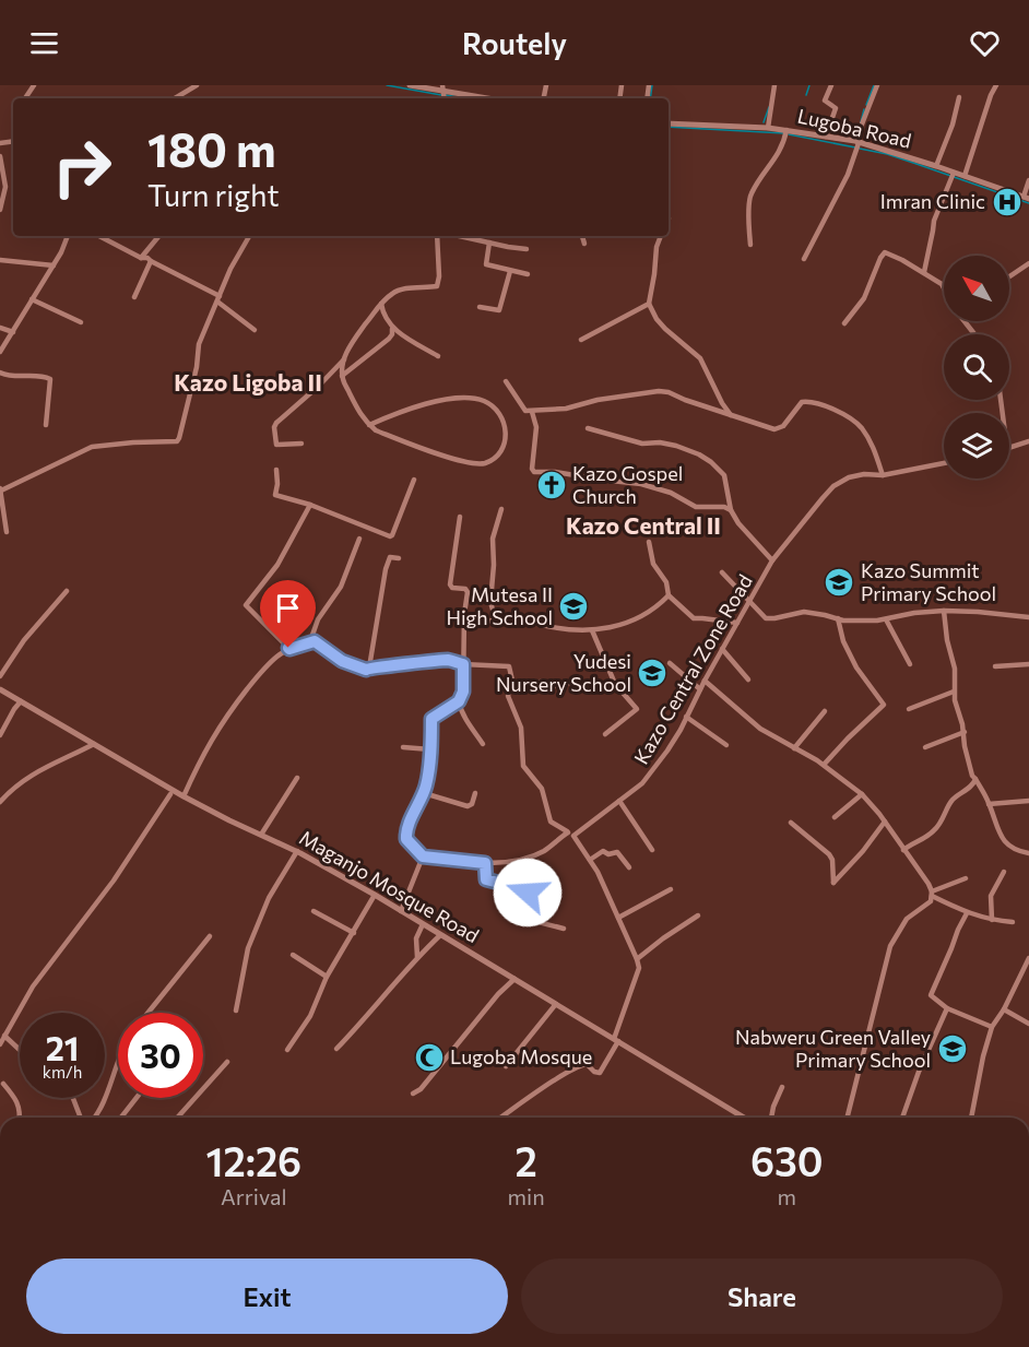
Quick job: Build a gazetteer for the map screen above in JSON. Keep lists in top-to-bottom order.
{
  "streets": {
    "street": ["Lugoba Road", "Kazo Central Zone Road", "Maganjo Mosque Road"]
  },
  "districts": ["Kazo Ligoba II", "Kazo Central II"],
  "places": {
    "hospital": ["Imran Clinic"],
    "church": ["Kazo Gospel Church"],
    "school or university": [
      "Kazo Summit Primary School",
      "Mutesa II High School",
      "Yudesi Nursery School",
      "Nabweru Green Valley Primary School"
    ],
    "mosque": ["Lugoba Mosque"]
  },
  "north": "top left",
  "page": {
    "header": "Routely",
    "turn": ["180 m", "Turn right"],
    "speed": "21 km/h",
    "limit": "30",
    "eta": [
      "12:26",
      "Arrival",
      "2",
      "min",
      "630",
      "m"
    ],
    "buttons": ["Exit", "Share"]
  }
}
